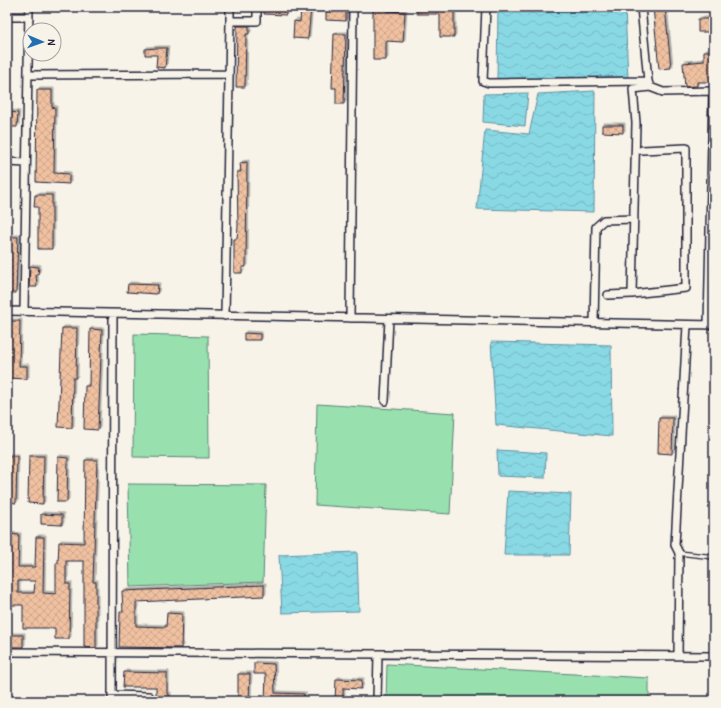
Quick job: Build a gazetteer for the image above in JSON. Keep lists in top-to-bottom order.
{
  "north": "right"
}
